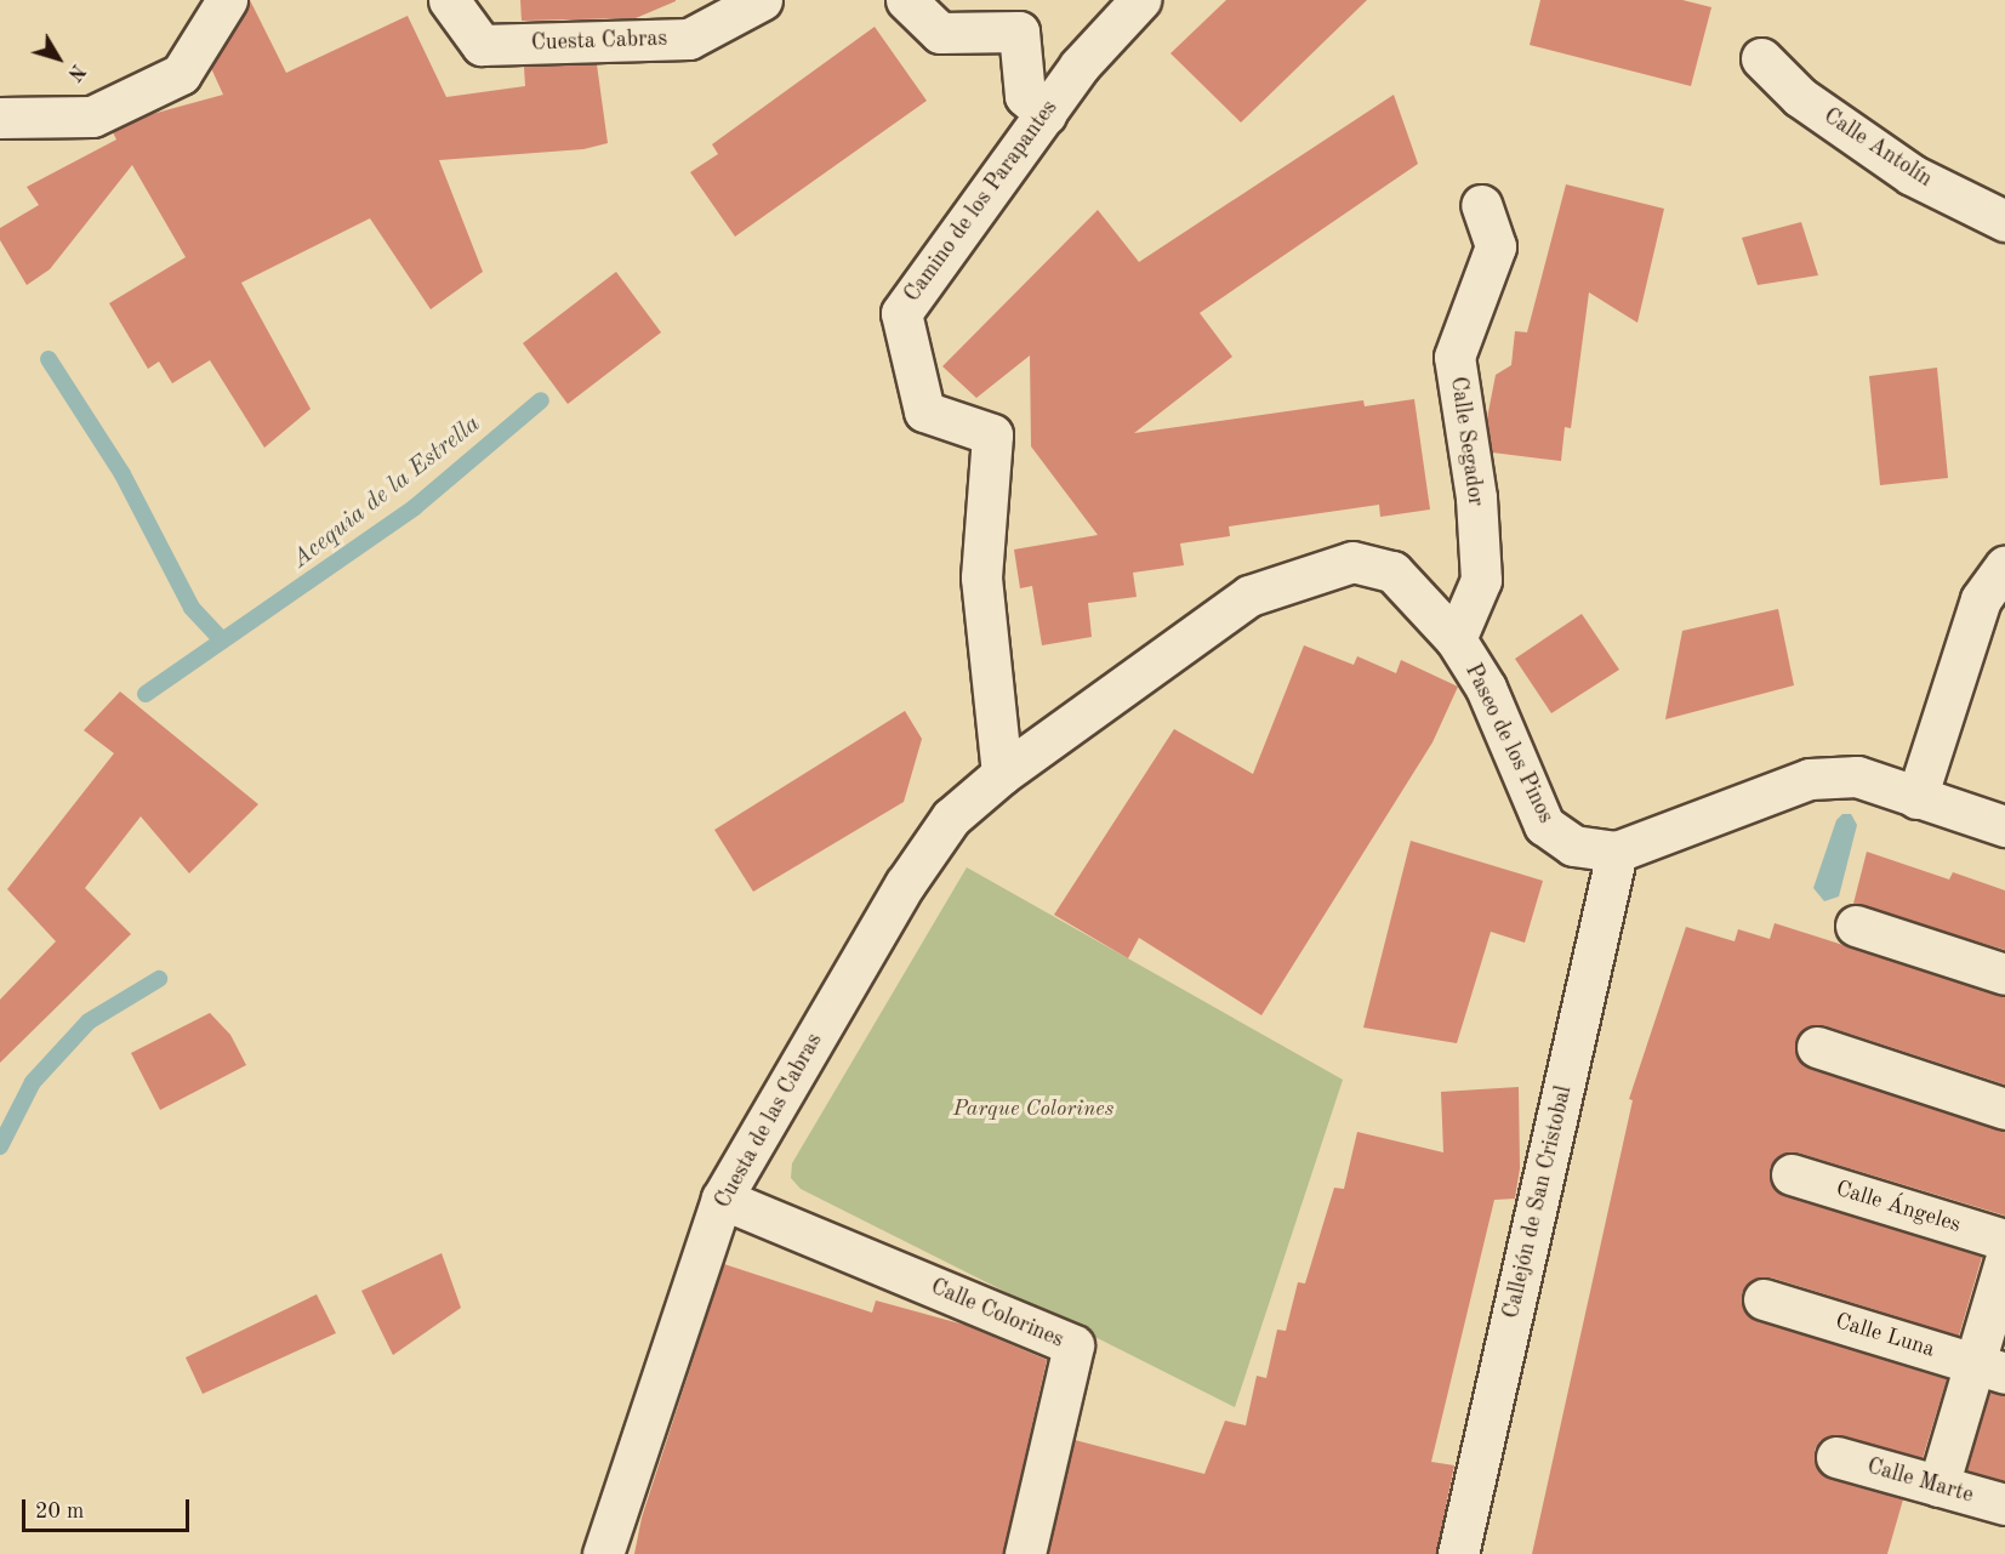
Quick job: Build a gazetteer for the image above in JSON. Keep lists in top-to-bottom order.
{
  "streets": {
    "street": [
      "Cuesta Cabras",
      "Calle Antolín",
      "Camino de los Parapantes",
      "Calle Segador",
      "Paseo de los Pinos",
      "Cuesta de las Cabras",
      "Callejón de San Cristobal",
      "Calle Ángeles",
      "Calle Colorines",
      "Calle Luna",
      "Calle Marte"
    ]
  },
  "crossings": [
    ["Camino de los Parapantes", "Paseo de los Pinos"],
    ["Camino de los Parapantes", "Cuesta de las Cabras"],
    ["Calle Segador", "Paseo de los Pinos"],
    ["Paseo de los Pinos", "Cuesta de las Cabras"],
    ["Paseo de los Pinos", "Callejón de San Cristobal"],
    ["Cuesta de las Cabras", "Calle Colorines"]
  ],
  "water": ["Acequia de la Estrella"],
  "parks": ["Parque Colorines"],
  "scale_bar": "20 m",
  "north": "bottom right"
}
